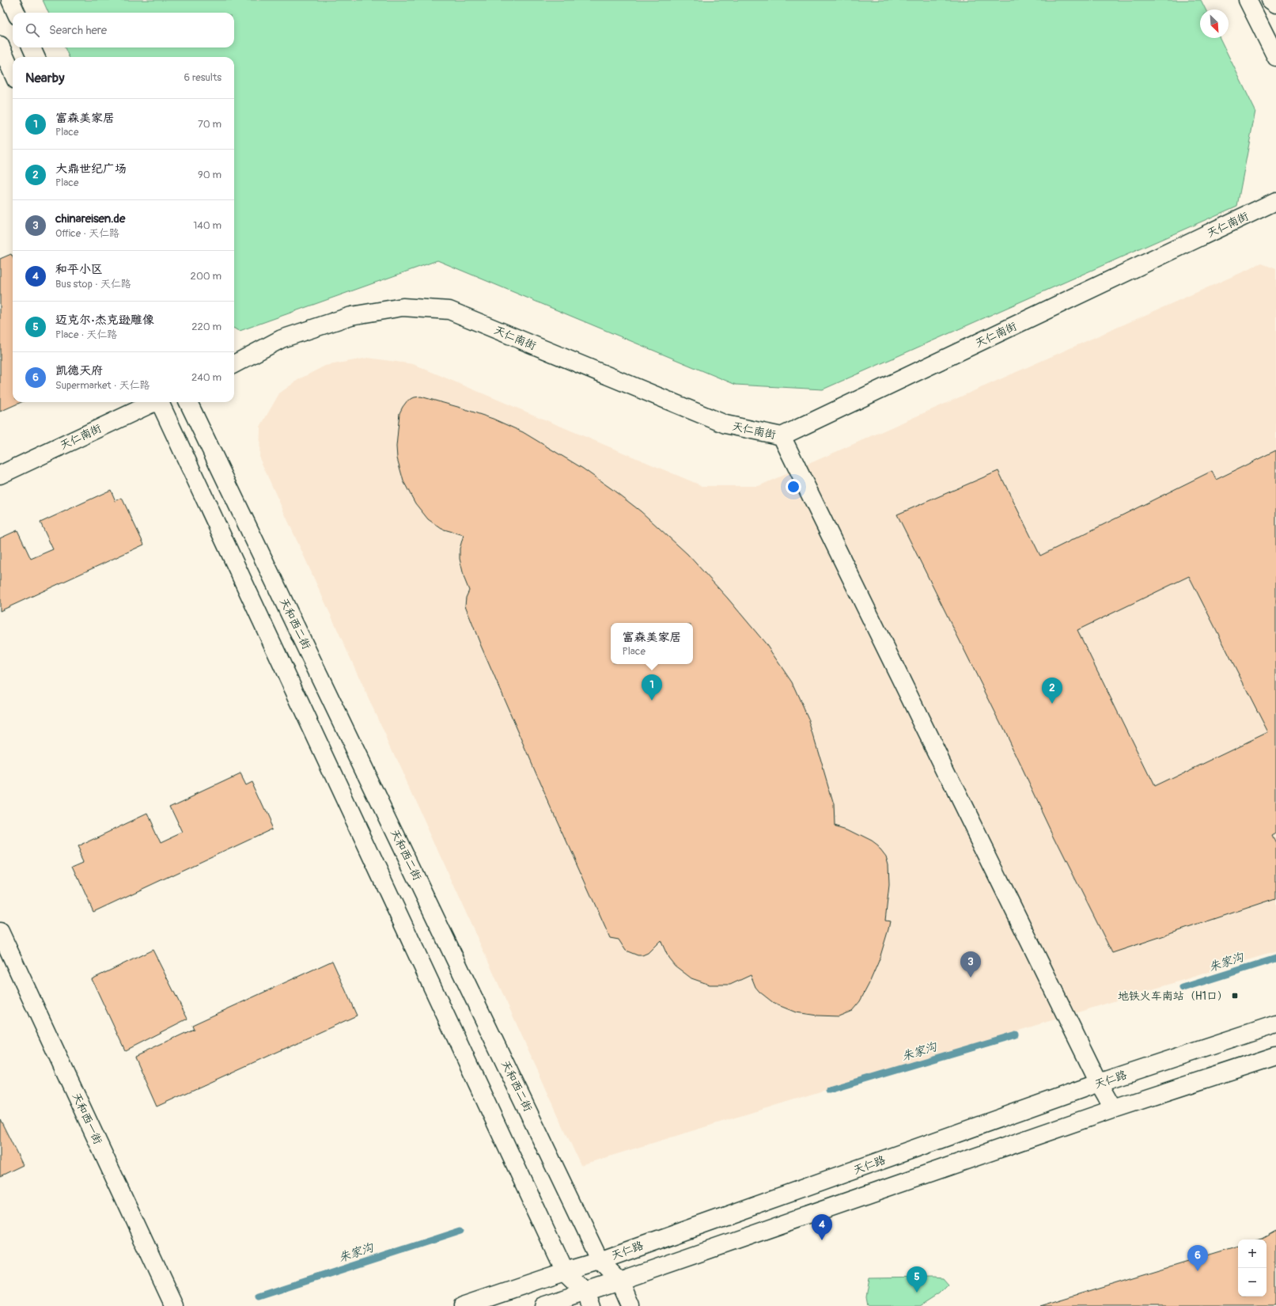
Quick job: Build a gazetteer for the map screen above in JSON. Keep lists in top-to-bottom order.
{
  "streets": {
    "main road": [
      "天仁南街",
      "天和西二街",
      "天仁路",
      "天和西一街"
    ]
  },
  "crossings": [
    ["天和西二街", "天仁路"]
  ],
  "water": ["朱家沟"],
  "places": {
    "transit": ["地铁火车南站（H1口）"]
  },
  "north": "bottom right",
  "page": {
    "search": "Search here",
    "heading": ["Nearby", "6 results"],
    "list": [
      {
        "mark": "1",
        "name": "富森美家居",
        "note": "Place",
        "value": "70 m"
      },
      {
        "mark": "2",
        "name": "大鼎世纪广场",
        "note": "Place",
        "value": "90 m"
      },
      {
        "mark": "3",
        "name": "chinareisen.de",
        "note": "Office · 天仁路",
        "value": "140 m"
      },
      {
        "mark": "4",
        "name": "和平小区",
        "note": "Bus stop · 天仁路",
        "value": "200 m"
      },
      {
        "mark": "5",
        "name": "迈克尔·杰克逊雕像",
        "note": "Place · 天仁路",
        "value": "220 m"
      },
      {
        "mark": "6",
        "name": "凯德天府",
        "note": "Supermarket · 天仁路",
        "value": "240 m"
      }
    ],
    "popup": ["富森美家居", "Place"],
    "pins": [
      "1",
      "2",
      "3",
      "4",
      "6",
      "5"
    ],
    "map_buttons": ["+", "−"]
  }
}
